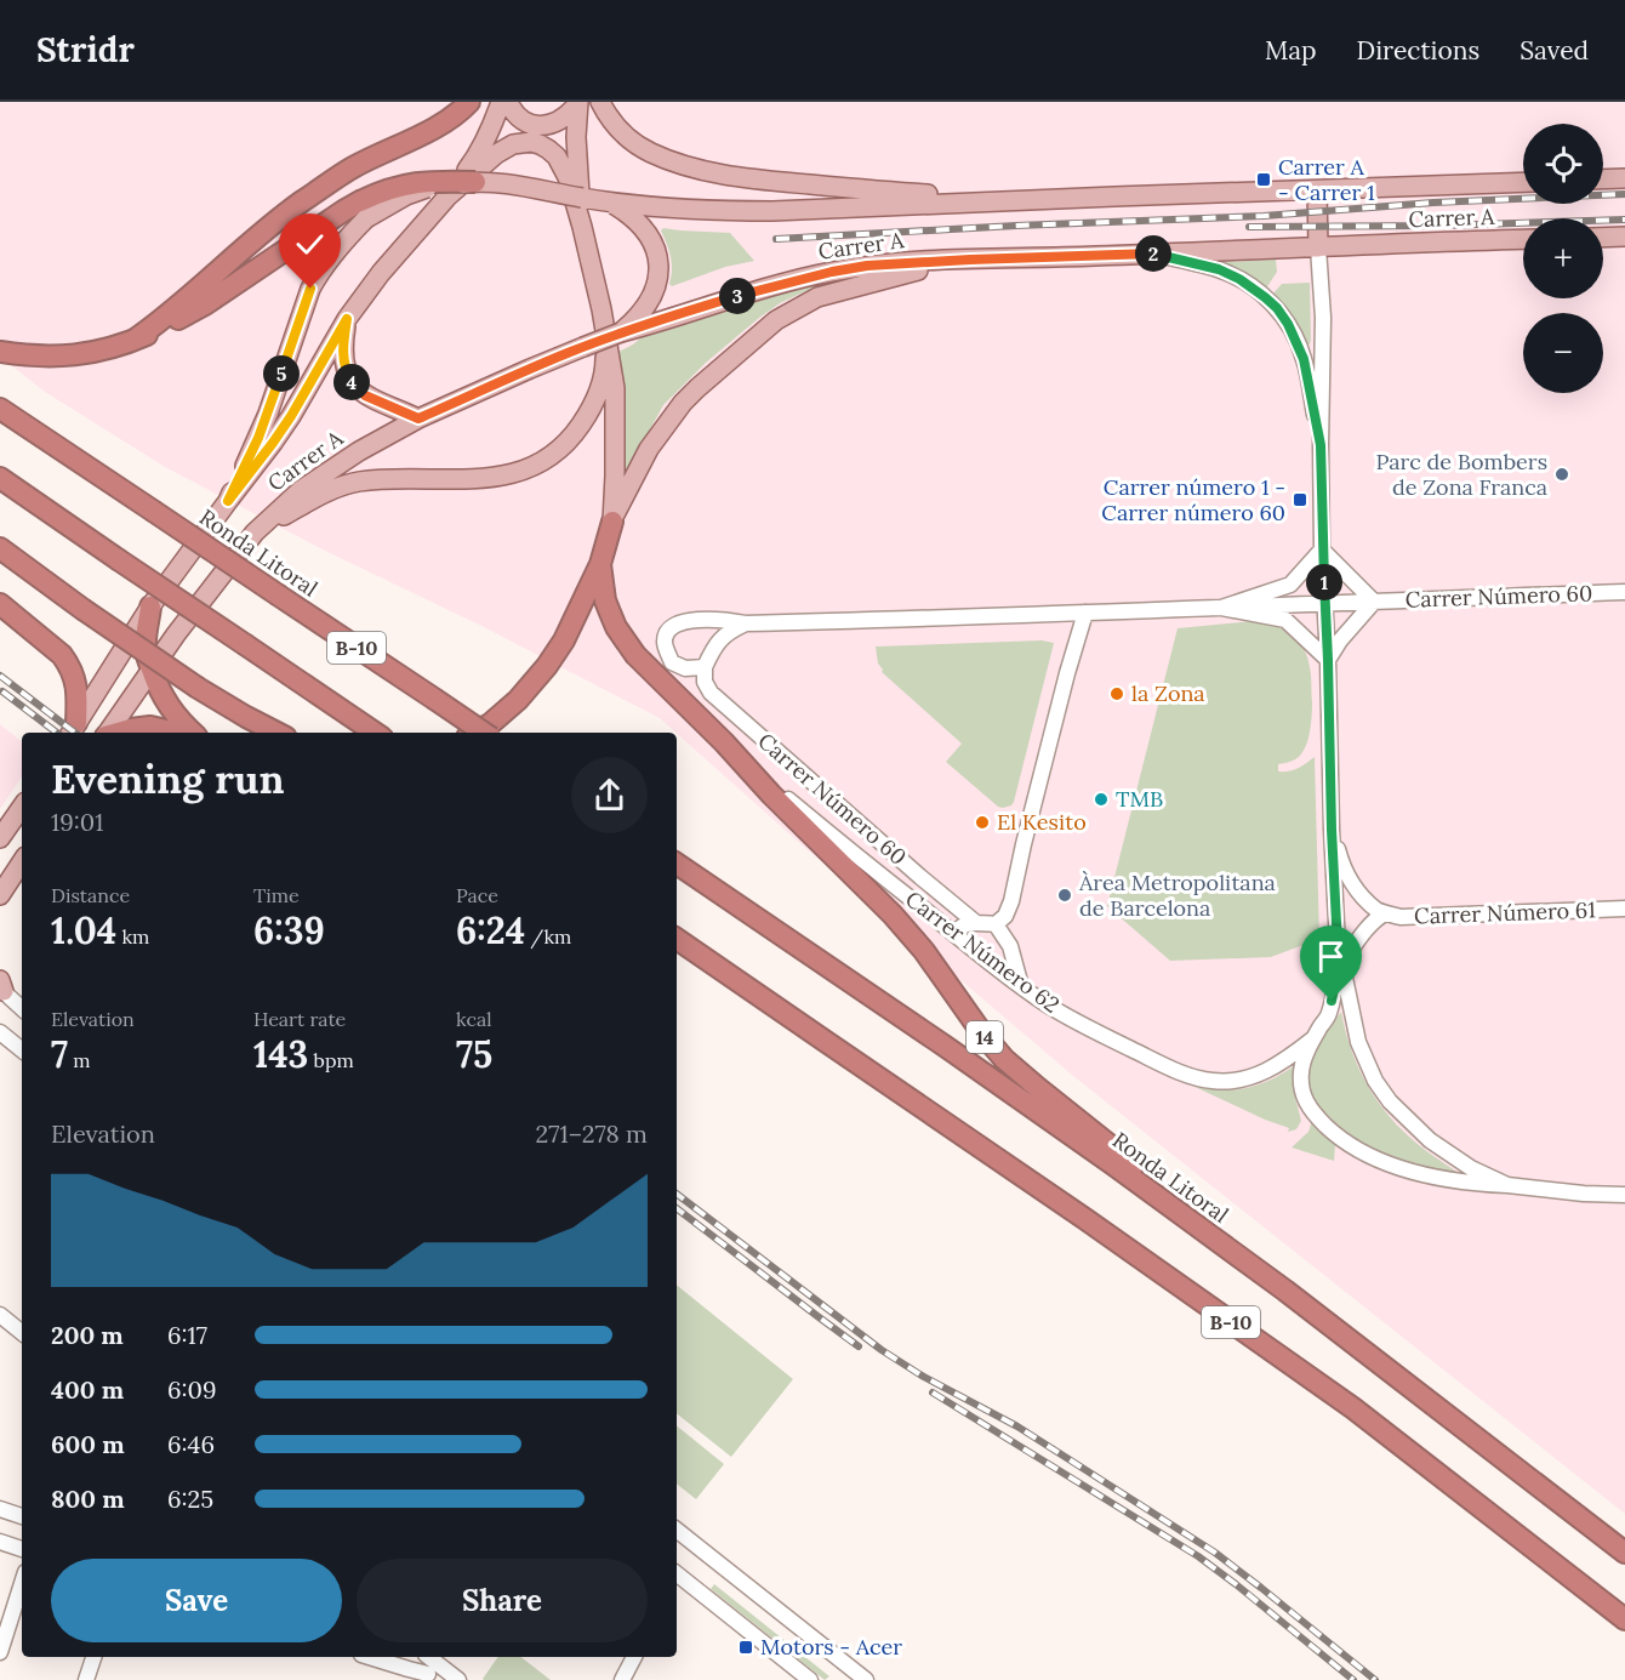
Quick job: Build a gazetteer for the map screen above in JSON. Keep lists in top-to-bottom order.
{
  "streets": {
    "highway": ["Ronda Litoral", "B-10", "14"],
    "main road": ["Carrer A"],
    "street": ["Carrer Número 60", "Carrer Número 61", "Carrer Número 62"]
  },
  "crossings": [
    ["Ronda Litoral", "14"],
    ["Carrer Número 61", "Carrer Número 62"],
    ["Carrer Número 62", "14"]
  ],
  "places": {
    "transit": ["Carrer A - Carrer 1", "Carrer número 1 - Carrer número 60", "Motors - Acer"],
    "other": [
      "Parc de Bombers de Zona Franca",
      "la Zona",
      "TMB",
      "El Kesito",
      "Àrea Metropolitana de Barcelona"
    ]
  },
  "page": {
    "header": "Stridr",
    "nav": ["Map", "Directions", "Saved"],
    "map_buttons": ["+", "−"],
    "pins": [
      "2",
      "3",
      "5",
      "4",
      "1"
    ],
    "heading": ["Evening run", "19:01"],
    "stats": [
      ["Distance", "1.04 km"],
      ["Time", "6:39"],
      ["Pace", "6:24 /km"],
      ["Elevation", "7 m"],
      ["Heart rate", "143 bpm"],
      ["kcal", "75"]
    ],
    "chart": ["Elevation", "271–278 m"],
    "list": [
      {
        "name": "200 m",
        "note": "6:17"
      },
      {
        "name": "400 m",
        "note": "6:09"
      },
      {
        "name": "600 m",
        "note": "6:46"
      },
      {
        "name": "800 m",
        "note": "6:25"
      }
    ],
    "buttons": ["Save", "Share"]
  }
}
